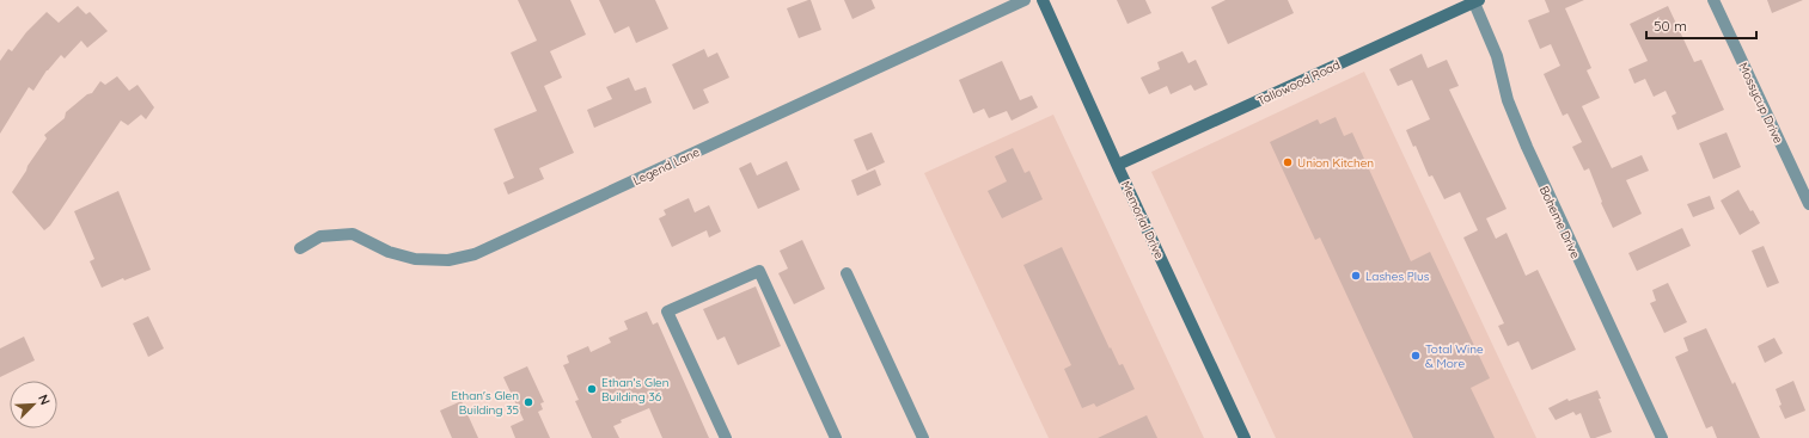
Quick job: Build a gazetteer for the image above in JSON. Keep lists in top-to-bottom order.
{
  "streets": {
    "main road": ["Tallowood Road", "Memorial Drive"],
    "street": ["Mossycup Drive", "Legend Lane", "Boheme Drive"]
  },
  "crossings": [
    ["Tallowood Road", "Memorial Drive"],
    ["Tallowood Road", "Boheme Drive"]
  ],
  "places": [
    "Union Kitchen",
    "Lashes Plus",
    "Total Wine & More",
    "Ethan's Glen Building 36",
    "Ethan's Glen Building 35"
  ],
  "scale_bar": "50 m",
  "north": "top right"
}
